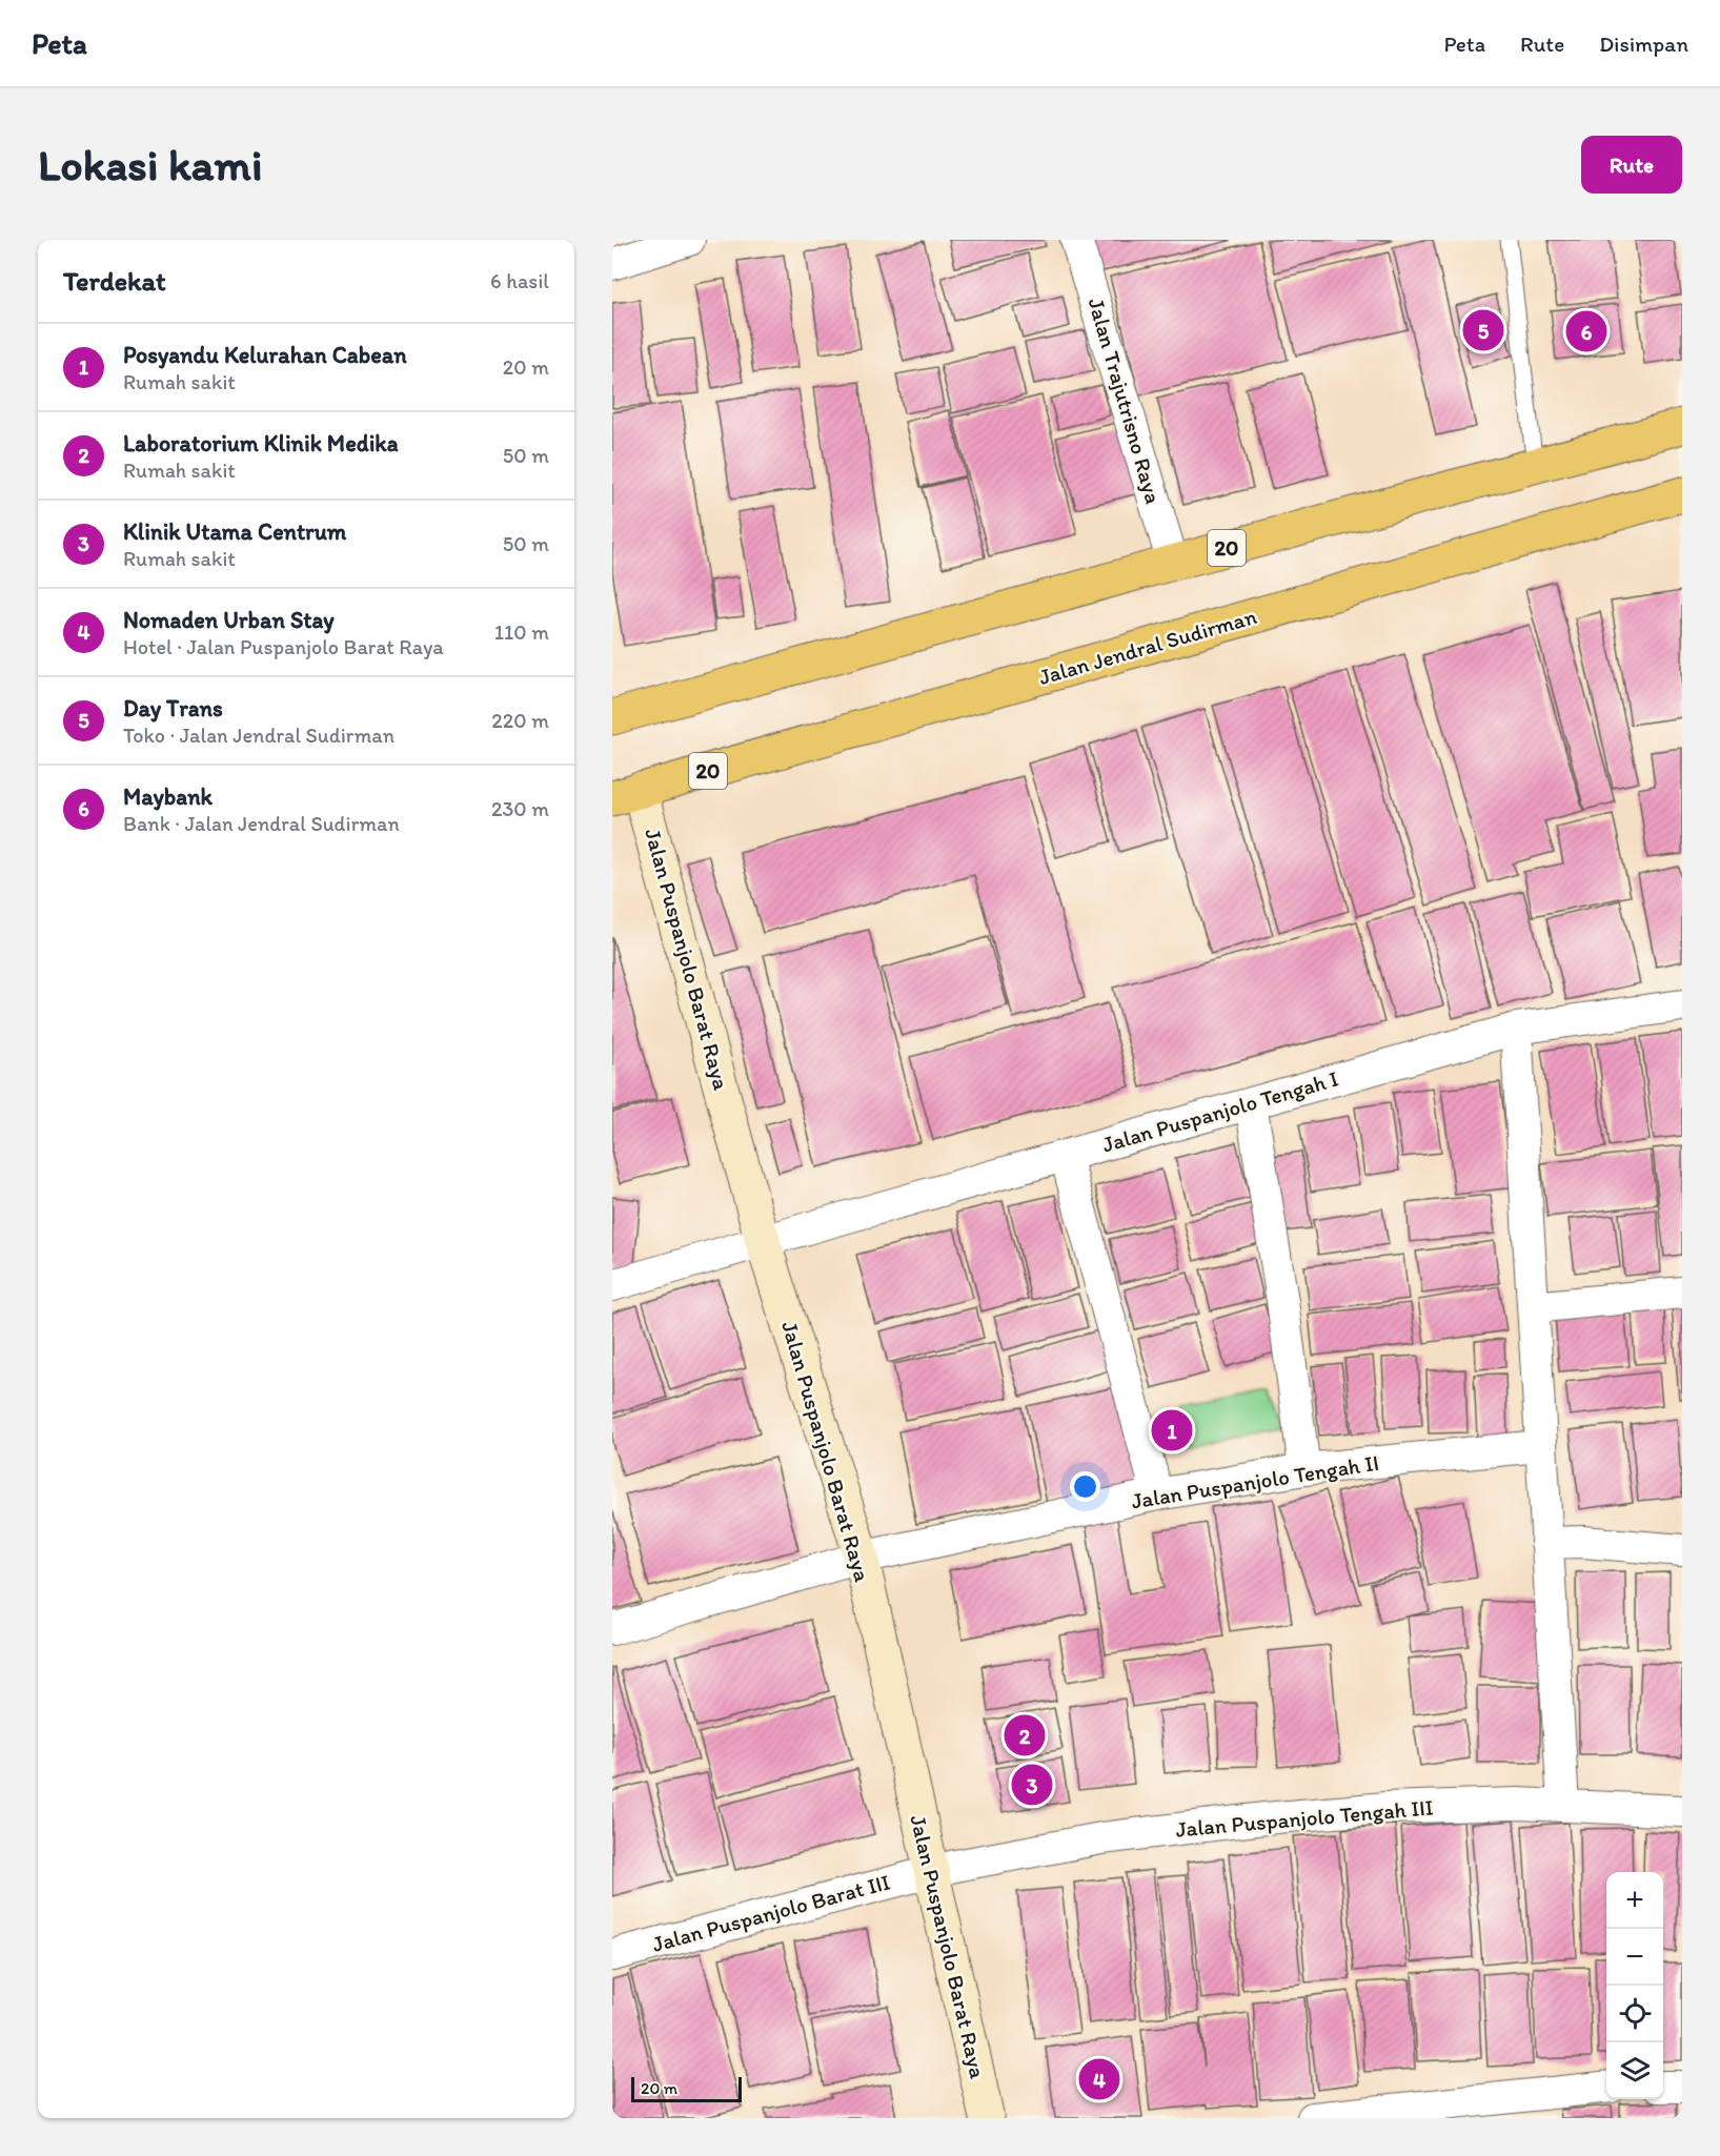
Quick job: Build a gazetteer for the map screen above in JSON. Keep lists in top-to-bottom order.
{
  "streets": {
    "highway": ["20", "Jalan Jendral Sudirman"],
    "street": [
      "Jalan Trajutrisno Raya",
      "Jalan Puspanjolo Barat Raya",
      "Jalan Puspanjolo Tengah I",
      "Jalan Puspanjolo Tengah II",
      "Jalan Puspanjolo Tengah III",
      "Jalan Puspanjolo Barat III"
    ]
  },
  "crossings": [
    ["Jalan Trajutrisno Raya", "20"],
    ["Jalan Jendral Sudirman", "Jalan Puspanjolo Barat Raya"],
    ["Jalan Puspanjolo Barat Raya", "Jalan Puspanjolo Tengah I"],
    ["Jalan Puspanjolo Barat Raya", "Jalan Puspanjolo Tengah II"],
    ["Jalan Puspanjolo Barat Raya", "Jalan Puspanjolo Tengah III"],
    ["Jalan Puspanjolo Barat Raya", "Jalan Puspanjolo Barat III"],
    ["Jalan Puspanjolo Tengah III", "Jalan Puspanjolo Barat III"]
  ],
  "scale_bar": "20 m",
  "page": {
    "header": "Peta",
    "nav": ["Peta", "Rute", "Disimpan"],
    "buttons": "Rute",
    "title": "Lokasi kami",
    "heading": ["Terdekat", "6 hasil"],
    "pins": [
      "5",
      "6",
      "1",
      "2",
      "3",
      "4"
    ],
    "list": [
      {
        "mark": "1",
        "name": "Posyandu Kelurahan Cabean",
        "note": "Rumah sakit",
        "value": "20 m"
      },
      {
        "mark": "2",
        "name": "Laboratorium Klinik Medika",
        "note": "Rumah sakit",
        "value": "50 m"
      },
      {
        "mark": "3",
        "name": "Klinik Utama Centrum",
        "note": "Rumah sakit",
        "value": "50 m"
      },
      {
        "mark": "4",
        "name": "Nomaden Urban Stay",
        "note": "Hotel · Jalan Puspanjolo Barat Raya",
        "value": "110 m"
      },
      {
        "mark": "5",
        "name": "Day Trans",
        "note": "Toko · Jalan Jendral Sudirman",
        "value": "220 m"
      },
      {
        "mark": "6",
        "name": "Maybank",
        "note": "Bank · Jalan Jendral Sudirman",
        "value": "230 m"
      }
    ],
    "map_buttons": ["+", "−"],
    "scale": "20 m"
  }
}
